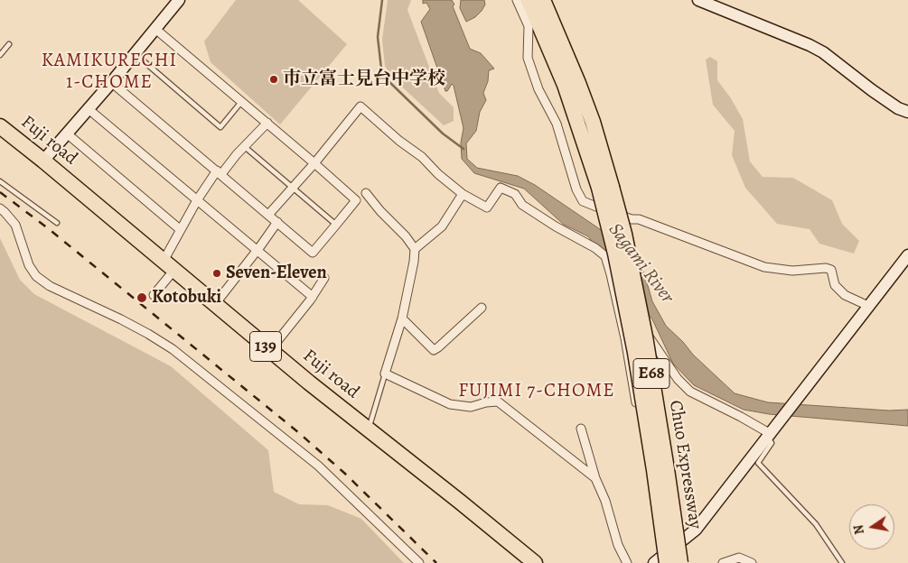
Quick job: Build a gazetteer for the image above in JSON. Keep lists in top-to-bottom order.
{
  "streets": {
    "highway": [
      "Fuji road",
      "139",
      "E68",
      "Chuo Expressway"
    ]
  },
  "crossings": [
    ["E68", "Chuo Expressway"]
  ],
  "districts": ["KAMIKURECHI 1-CHOME", "FUJIMI 7-CHOME"],
  "water": ["Sagami River"],
  "places": ["市立富士見台中学校", "Seven-Eleven", "Kotobuki"],
  "north": "left"
}
